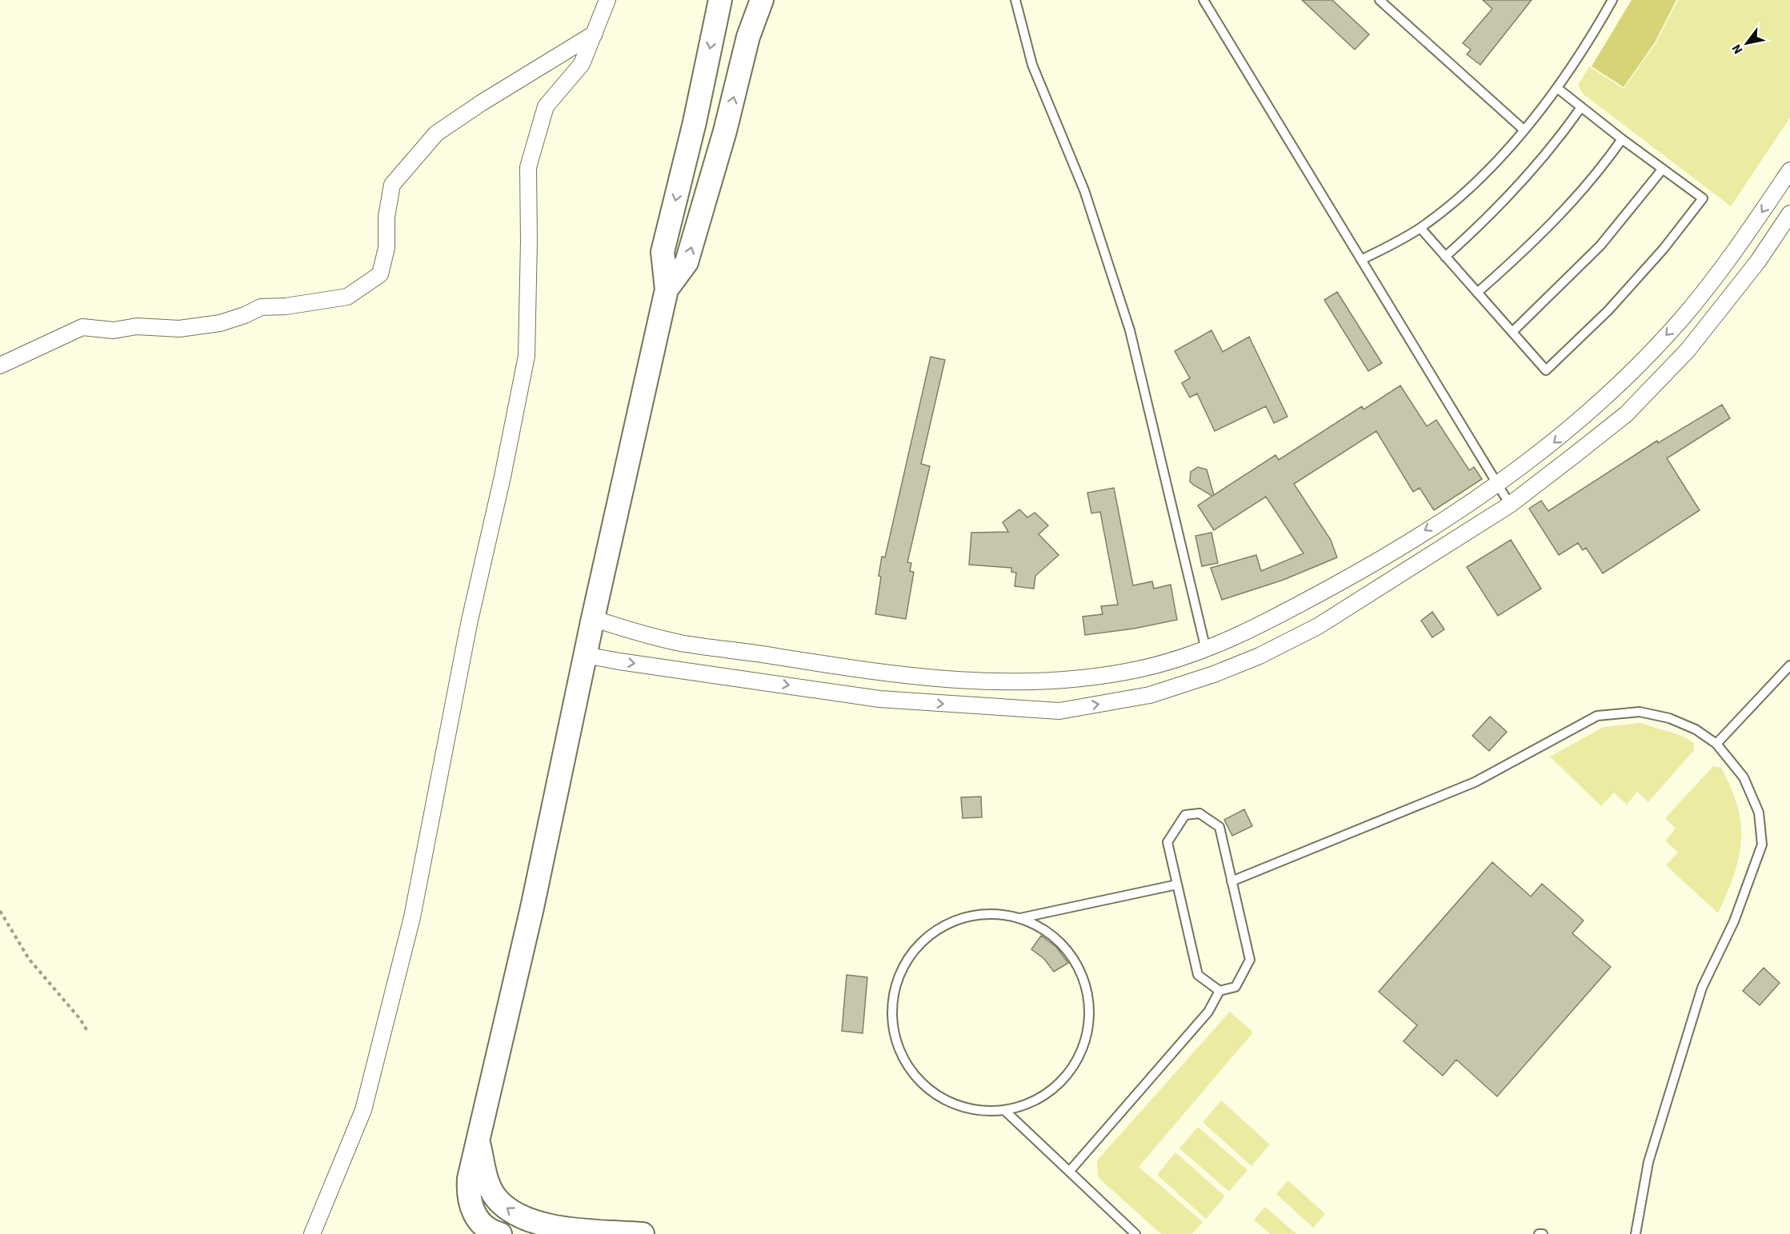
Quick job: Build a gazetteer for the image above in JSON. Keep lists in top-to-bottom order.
{
  "north": "bottom left"
}
